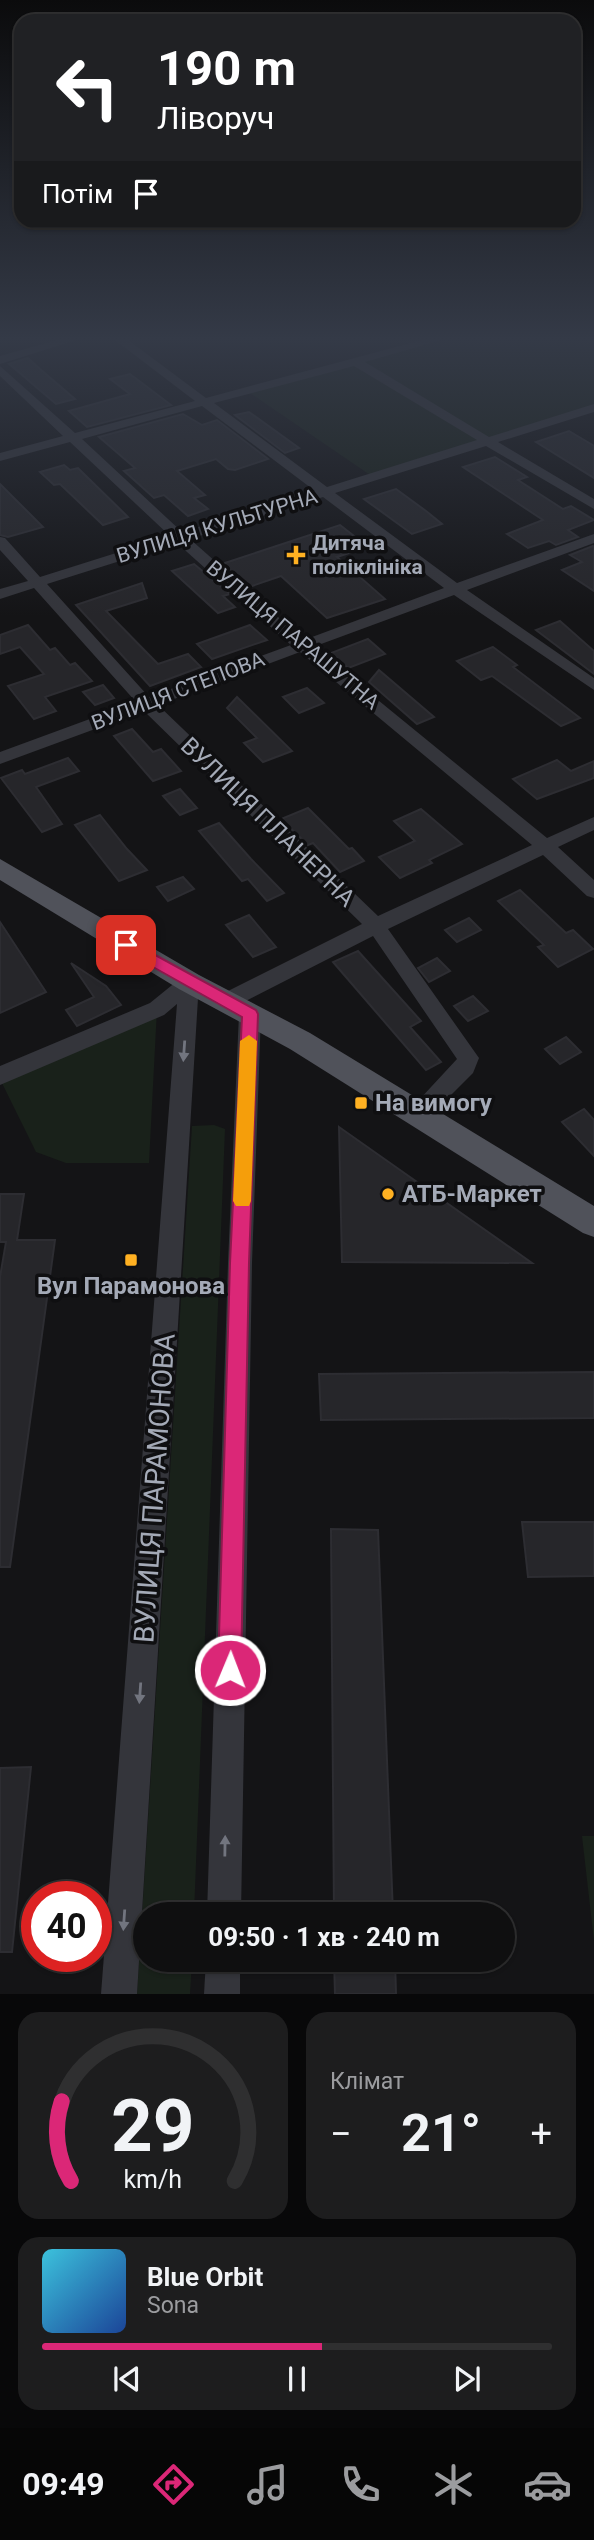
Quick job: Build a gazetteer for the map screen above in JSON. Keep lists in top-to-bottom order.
{
  "streets": {
    "street": [
      "ВУЛИЦЯ КУЛЬТУРНА",
      "ВУЛИЦЯ ПАРАШУТНА",
      "ВУЛИЦЯ СТЕПОВА",
      "ВУЛИЦЯ ПЛАНЕРНА",
      "ВУЛИЦЯ ПАРАМОНОВА"
    ]
  },
  "crossings": [
    ["ВУЛИЦЯ КУЛЬТУРНА", "ВУЛИЦЯ ПАРАШУТНА"],
    ["ВУЛИЦЯ КУЛЬТУРНА", "ВУЛИЦЯ ПЛАНЕРНА"],
    ["ВУЛИЦЯ ПАРАШУТНА", "ВУЛИЦЯ СТЕПОВА"],
    ["ВУЛИЦЯ СТЕПОВА", "ВУЛИЦЯ ПЛАНЕРНА"]
  ],
  "places": {
    "health": ["Дитяча поліклініка"],
    "transit": ["На вимогу", "Вул Парамонова"],
    "other": ["АТБ-Маркет"]
  },
  "page": {
    "turn": ["190 m", "Ліворуч"],
    "then": "Потім",
    "limit": "40",
    "trip": "09:50 · 1 хв · 240 m",
    "tile": "Клімат",
    "heat": ["−", "21°", "+"],
    "song": ["Blue Orbit", "Sona"],
    "tabs": "09:49",
    "gauge": ["29", "km/h"]
  }
}
